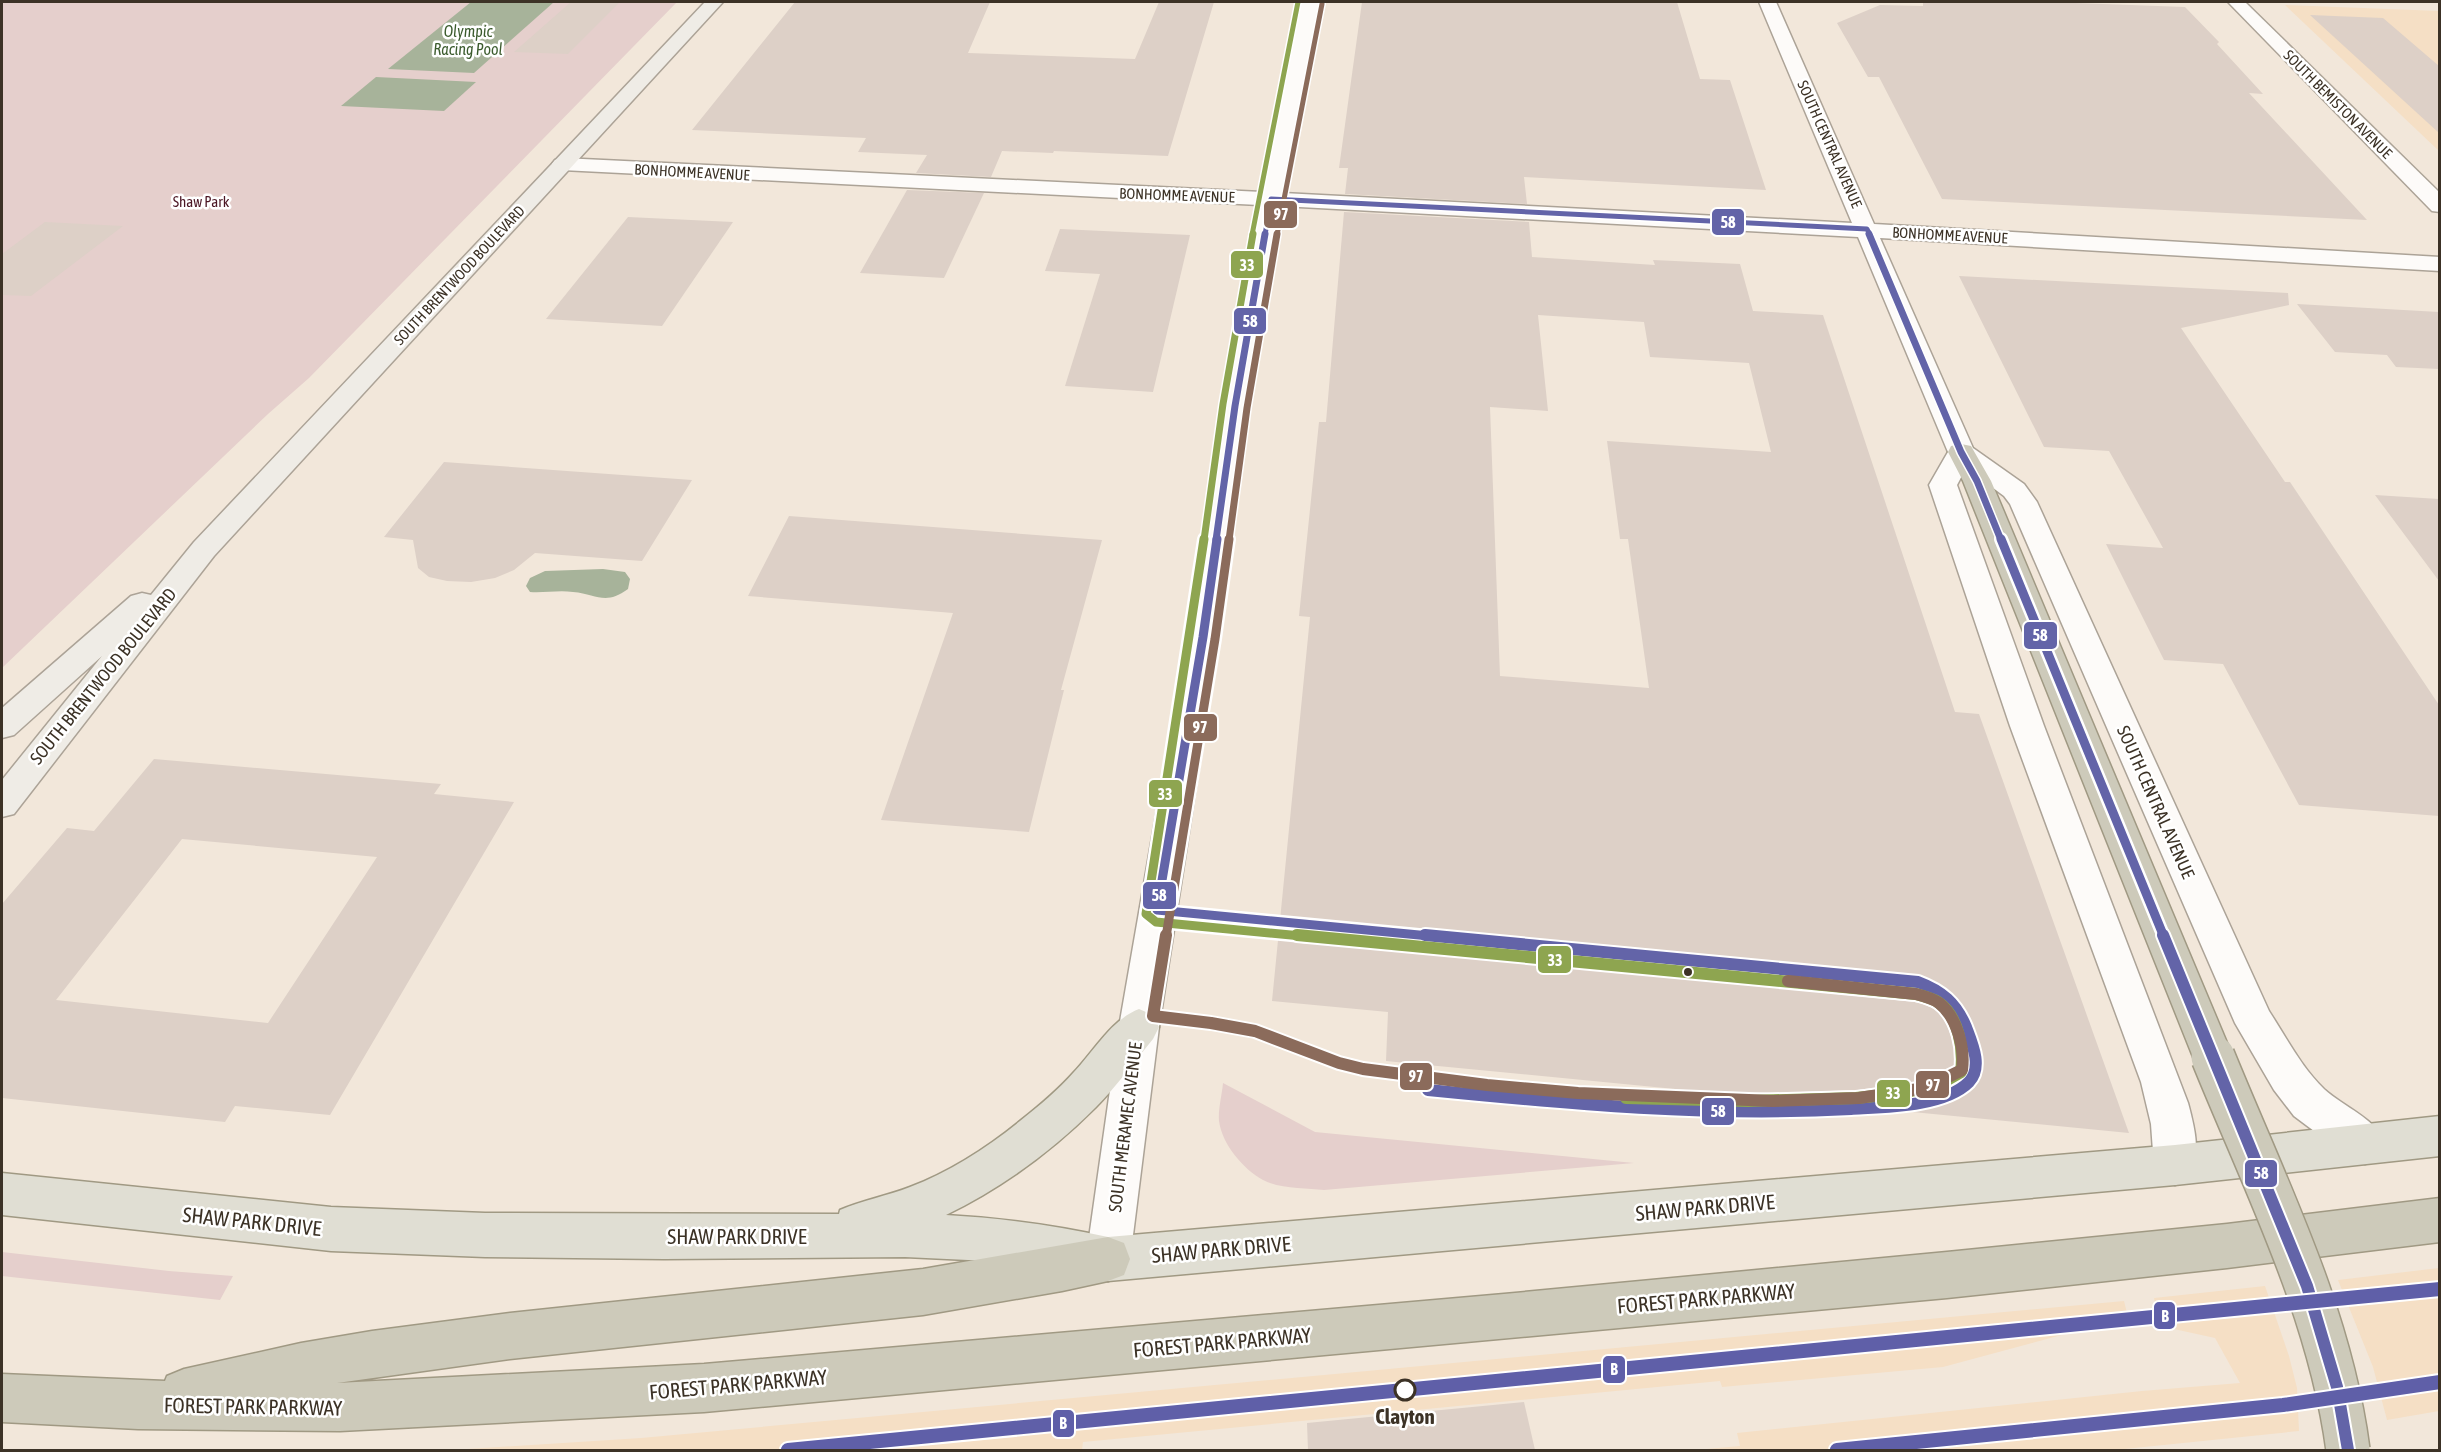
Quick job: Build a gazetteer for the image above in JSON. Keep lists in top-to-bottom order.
{
  "streets": {
    "highway": ["FOREST PARK PARKWAY"],
    "main road": ["SOUTH BRENTWOOD BOULEVARD", "SHAW PARK DRIVE"],
    "street": [
      "SOUTH BEMISTON AVENUE",
      "SOUTH CENTRAL AVENUE",
      "BONHOMME AVENUE",
      "SOUTH MERAMEC AVENUE"
    ]
  },
  "crossings": [
    ["SOUTH CENTRAL AVENUE", "BONHOMME AVENUE"],
    ["SOUTH CENTRAL AVENUE", "SHAW PARK DRIVE"],
    ["BONHOMME AVENUE", "SOUTH BRENTWOOD BOULEVARD"],
    ["BONHOMME AVENUE", "SOUTH MERAMEC AVENUE"],
    ["SOUTH MERAMEC AVENUE", "SHAW PARK DRIVE"]
  ],
  "water": ["Olympic Racing Pool"],
  "parks": ["Shaw Park"],
  "places": ["Clayton"],
  "lines": [
    "transit line 33",
    "transit line 97",
    "transit line 58",
    "transit line B"
  ]
}
